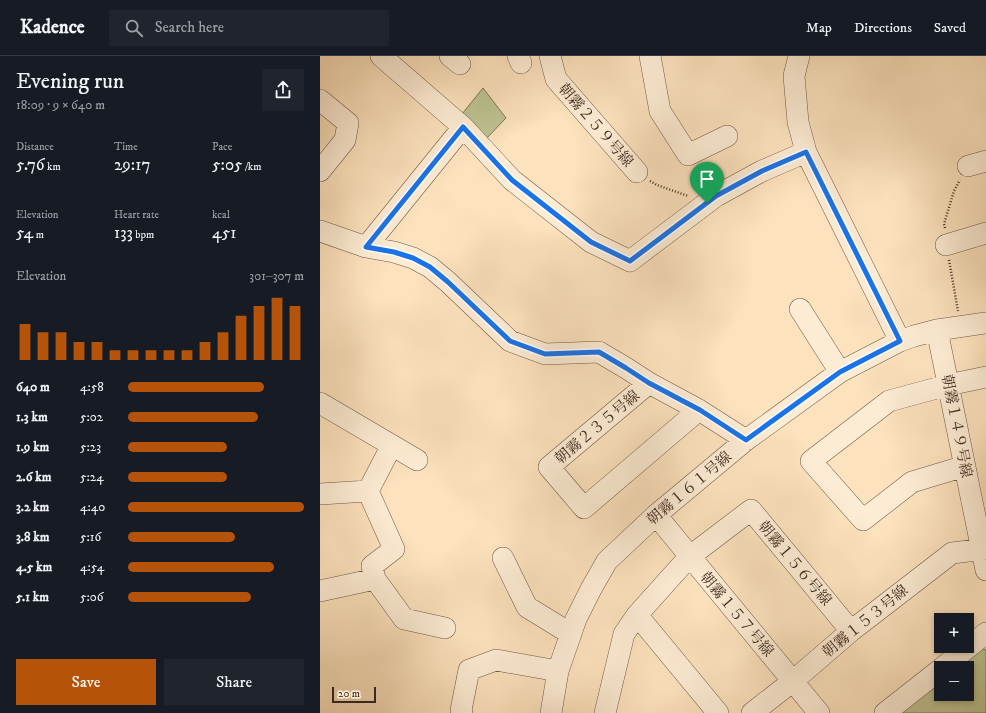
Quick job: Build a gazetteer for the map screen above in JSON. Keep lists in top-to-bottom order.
{
  "streets": {
    "street": [
      "朝霧２５９号線",
      "朝霧１４９号線",
      "朝霧２３５号線",
      "朝霧１６１号線",
      "朝霧１５６号線",
      "朝霧１５７号線",
      "朝霧１５３号線"
    ]
  },
  "crossings": [
    ["朝霧１４９号線", "朝霧１６１号線"],
    ["朝霧１４９号線", "朝霧１５３号線"],
    ["朝霧２３５号線", "朝霧１６１号線"],
    ["朝霧１６１号線", "朝霧１５７号線"],
    ["朝霧１５６号線", "朝霧１５７号線"],
    ["朝霧１５６号線", "朝霧１５３号線"],
    ["朝霧１５７号線", "朝霧１５３号線"]
  ],
  "scale_bar": "20 m",
  "page": {
    "header": "Kadence",
    "search": "Search here",
    "nav": ["Map", "Directions", "Saved"],
    "heading": ["Evening run", "18:09 · 9 × 640 m"],
    "stats": [
      ["Distance", "5.76 km"],
      ["Time", "29:17"],
      ["Pace", "5:05 /km"],
      ["Elevation", "54 m"],
      ["Heart rate", "133 bpm"],
      ["kcal", "451"]
    ],
    "chart": ["Elevation", "301–307 m"],
    "list": [
      {
        "name": "640 m",
        "note": "4:58"
      },
      {
        "name": "1.3 km",
        "note": "5:02"
      },
      {
        "name": "1.9 km",
        "note": "5:23"
      },
      {
        "name": "2.6 km",
        "note": "5:24"
      },
      {
        "name": "3.2 km",
        "note": "4:40"
      },
      {
        "name": "3.8 km",
        "note": "5:16"
      },
      {
        "name": "4.5 km",
        "note": "4:54"
      },
      {
        "name": "5.1 km",
        "note": "5:06"
      }
    ],
    "map_buttons": ["+", "−"],
    "buttons": ["Save", "Share"],
    "scale": "20 m"
  }
}
